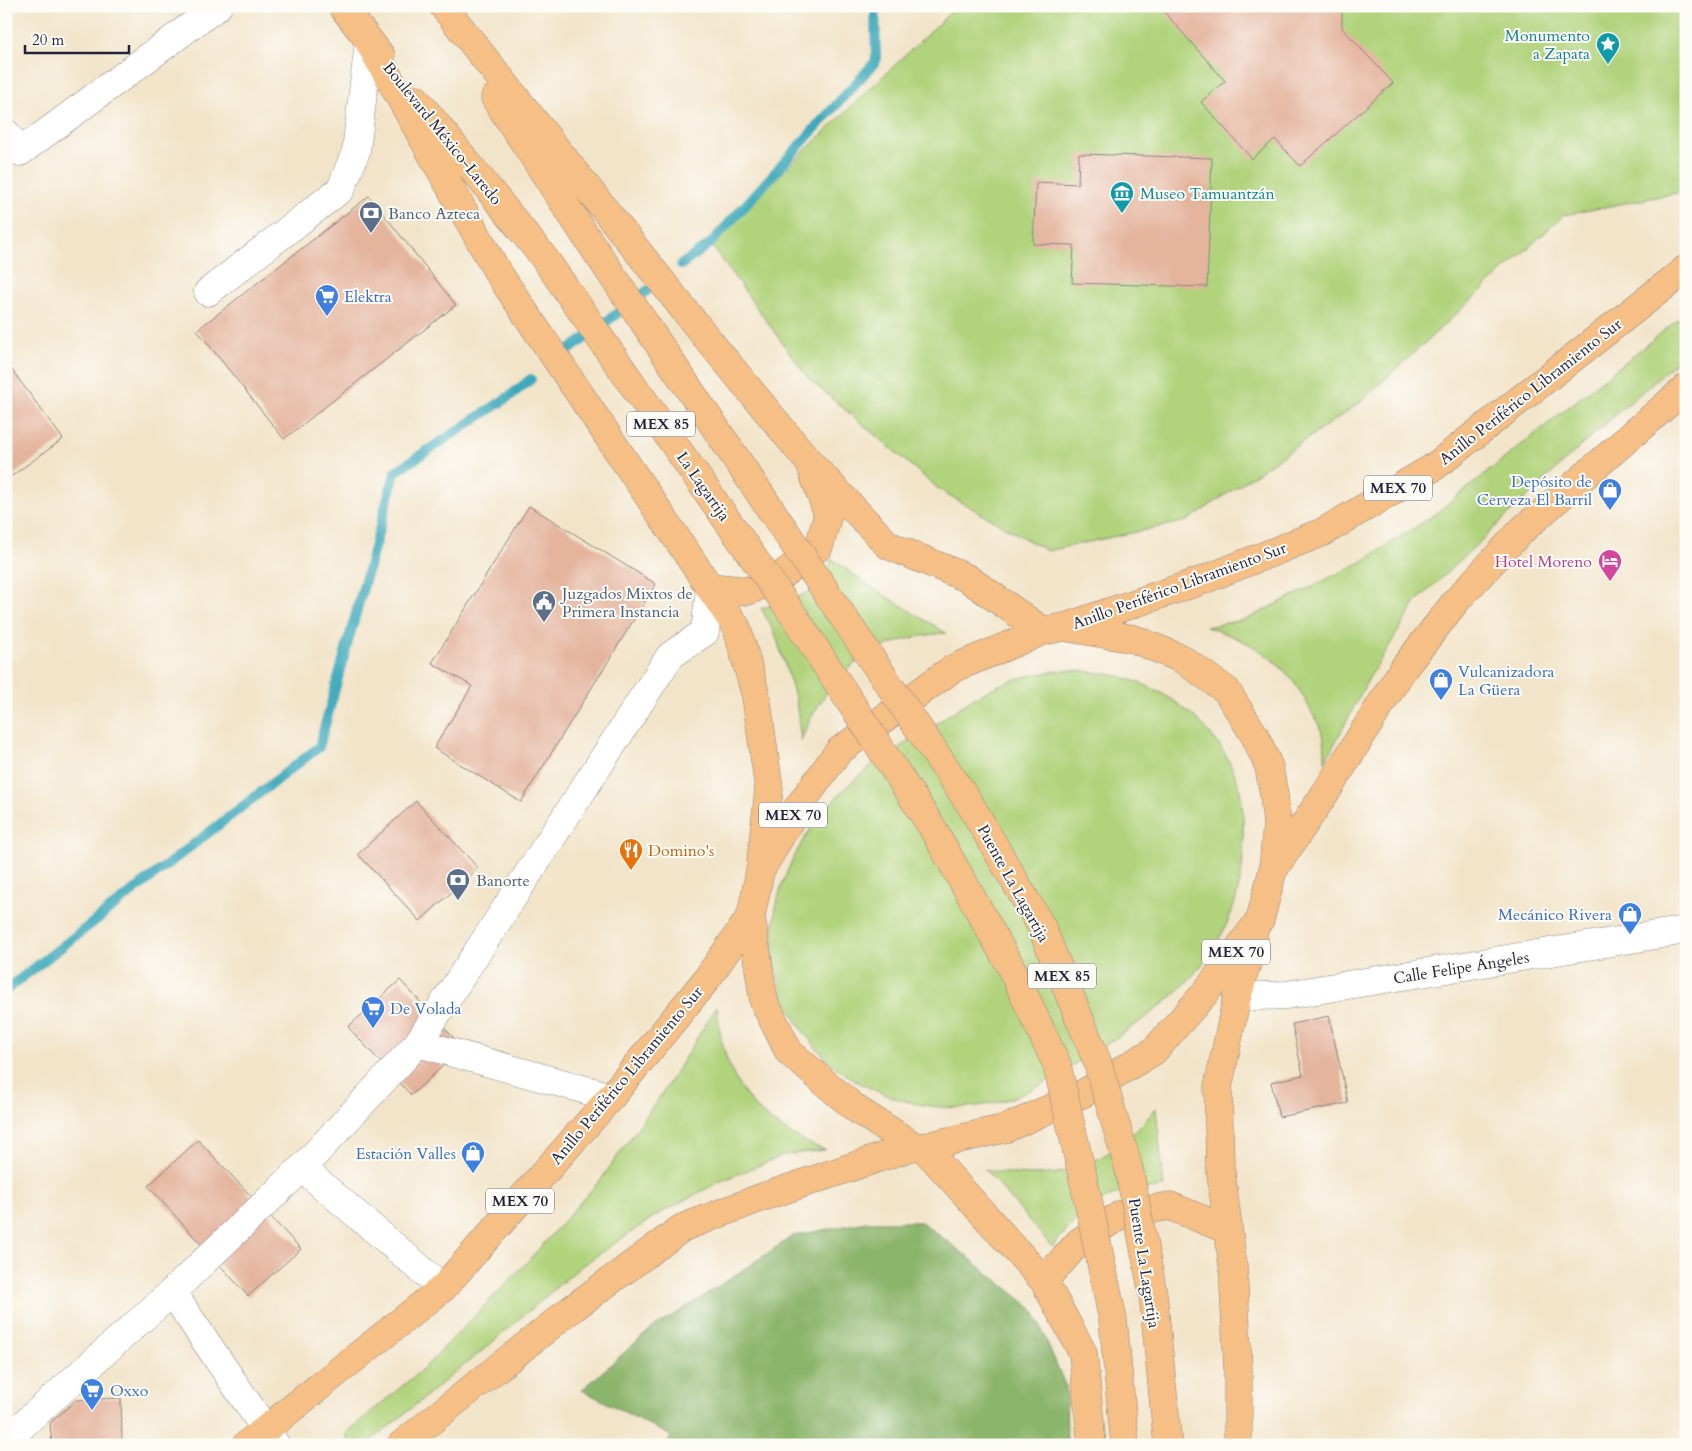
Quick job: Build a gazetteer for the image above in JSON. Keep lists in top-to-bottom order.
{
  "streets": {
    "main road": [
      "Boulevard México-Laredo",
      "Anillo Periférico Libramiento Sur",
      "MEX 85",
      "La Lagartija",
      "MEX 70",
      "Puente La Lagartija"
    ],
    "street": ["Calle Felipe Ángeles"]
  },
  "crossings": [
    ["Boulevard México-Laredo", "La Lagartija"]
  ],
  "places": {
    "place": ["Monumento a Zapata"],
    "museum": ["Museo Tamuantzán"],
    "bank": ["Banco Azteca", "Banorte"],
    "supermarket": ["Elektra", "De Volada", "Oxxo"],
    "shop": [
      "Depósito de Cerveza El Barril",
      "Vulcanizadora La Güera",
      "Mecánico Rivera",
      "Estación Valles"
    ],
    "hotel": ["Hotel Moreno"],
    "public building": ["Juzgados Mixtos de Primera Instancia"],
    "restaurant": ["Domino's"]
  },
  "scale_bar": "20 m"
}
